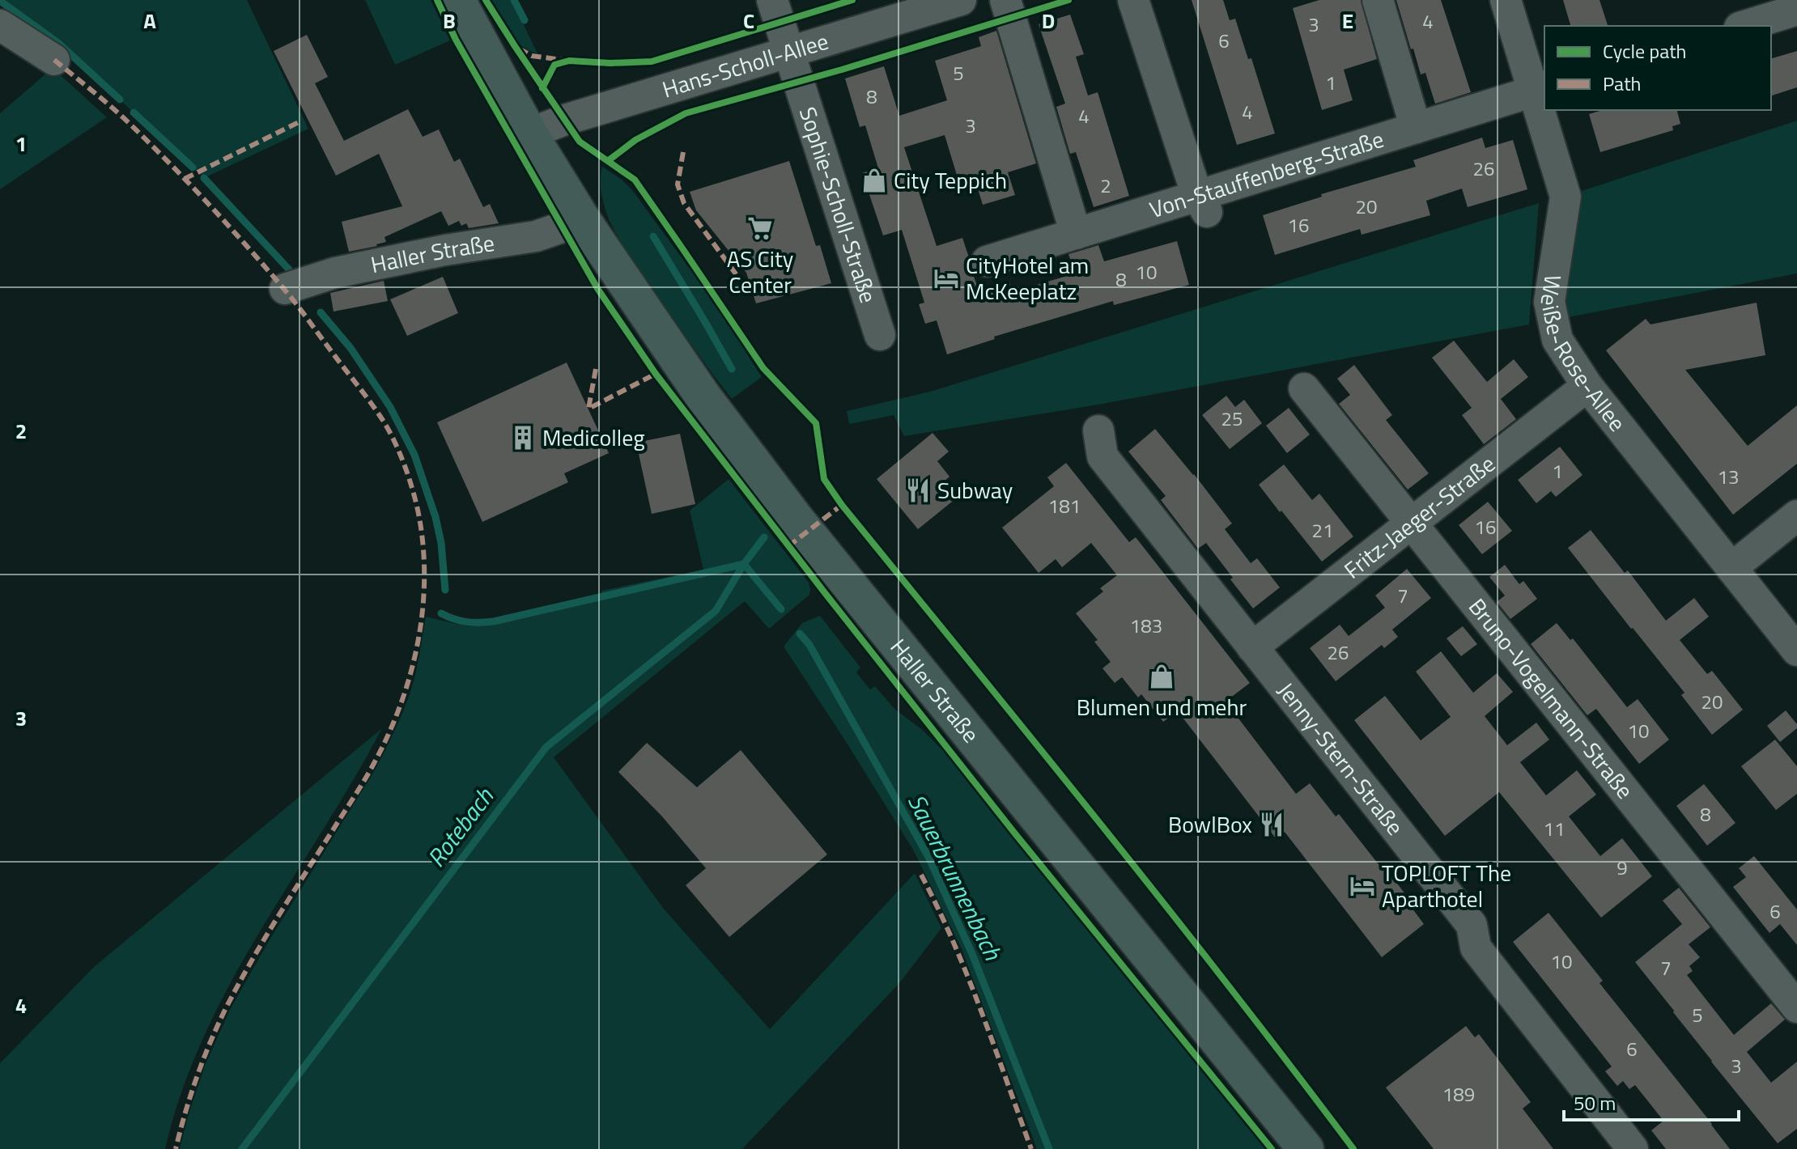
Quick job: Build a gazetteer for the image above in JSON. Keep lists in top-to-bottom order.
{
  "streets": {
    "main road": ["Haller Straße"],
    "street": [
      "Hans-Scholl-Allee",
      "Von-Stauffenberg-Straße",
      "Sophie-Scholl-Straße",
      "Weiße-Rose-Allee",
      "Fritz-Jaeger-Straße",
      "Bruno-Vogelmann-Straße",
      "Jenny-Stern-Straße"
    ]
  },
  "crossings": [
    ["Hans-Scholl-Allee", "Sophie-Scholl-Straße"],
    ["Hans-Scholl-Allee", "Haller Straße"],
    ["Von-Stauffenberg-Straße", "Weiße-Rose-Allee"],
    ["Weiße-Rose-Allee", "Fritz-Jaeger-Straße"],
    ["Fritz-Jaeger-Straße", "Bruno-Vogelmann-Straße"],
    ["Fritz-Jaeger-Straße", "Jenny-Stern-Straße"]
  ],
  "water": ["Rotebach", "Sauerbrunnenbach"],
  "places": {
    "shop": ["City Teppich", "Blumen und mehr"],
    "supermarket": ["AS City Center"],
    "hotel": ["CityHotel am McKeeplatz", "TOPLOFT The Aparthotel"],
    "building": ["Medicolleg"],
    "restaurant": ["Subway", "BowlBox"]
  },
  "house_numbers": [
    "4",
    "3",
    "6",
    "5",
    "1",
    "8",
    "4",
    "4",
    "3",
    "26",
    "2",
    "20",
    "16",
    "10",
    "8",
    "25",
    "1",
    "13",
    "181",
    "16",
    "21",
    "7",
    "183",
    "26",
    "20",
    "10",
    "8",
    "11",
    "9",
    "6",
    "10",
    "7",
    "5",
    "6",
    "3",
    "189"
  ],
  "legend": ["Cycle path", "Path"],
  "scale_bar": "50 m",
  "grid": {
    "columns": [
      "A",
      "B",
      "C",
      "D",
      "E"
    ],
    "rows": [
      "1",
      "2",
      "3",
      "4"
    ]
  }
}
